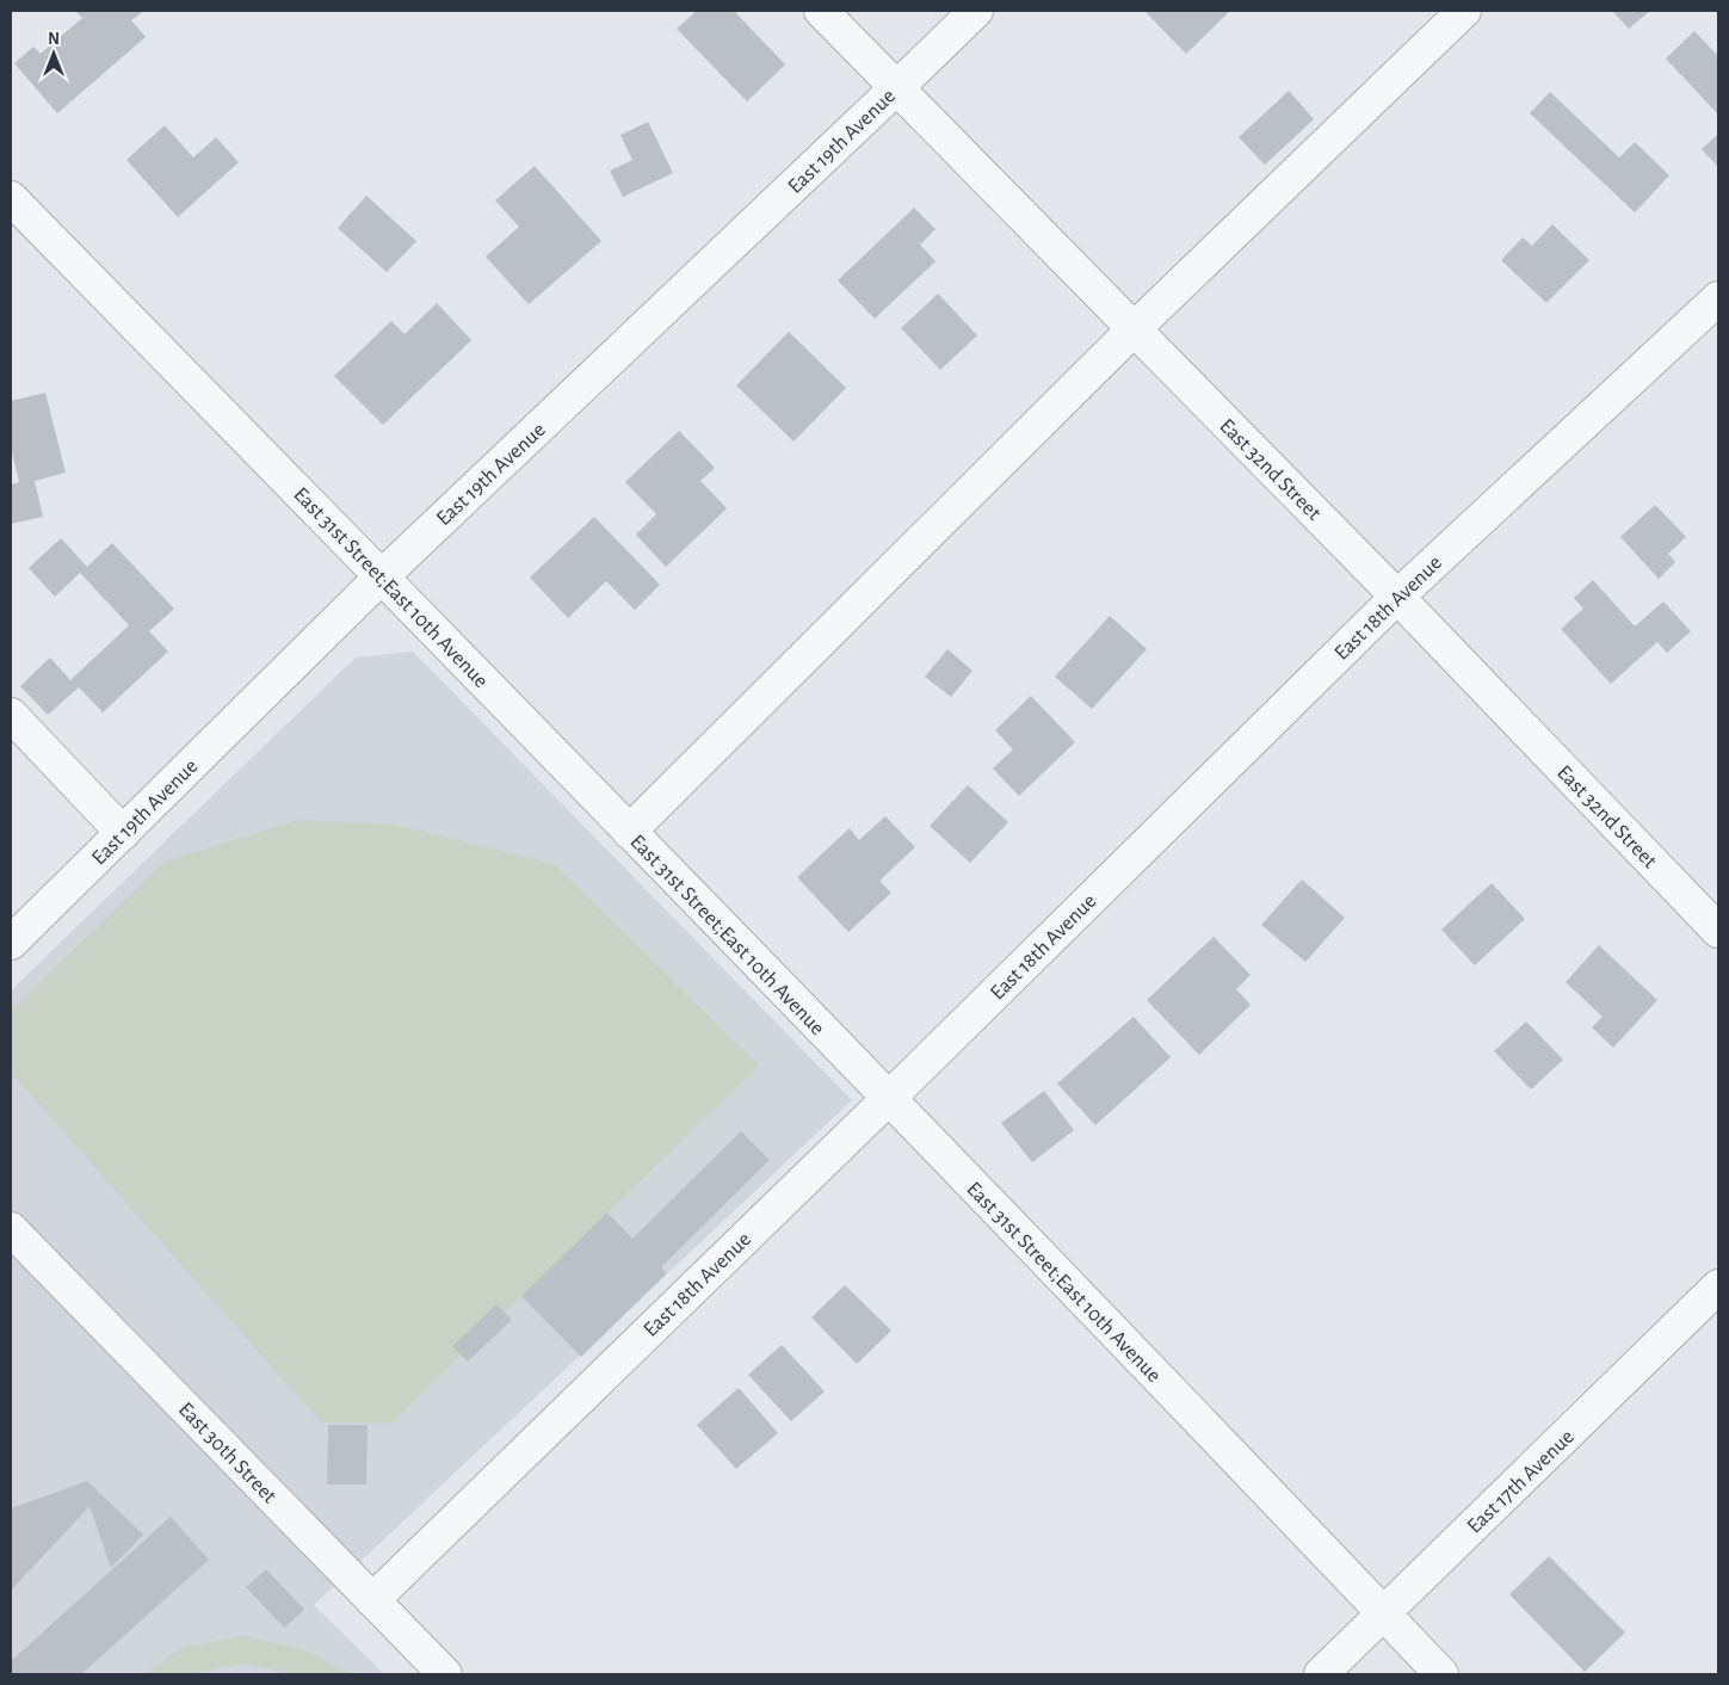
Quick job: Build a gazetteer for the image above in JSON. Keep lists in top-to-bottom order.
{
  "streets": {
    "street": [
      "East 19th Avenue",
      "East 32nd Street",
      "East 31st Street;East 10th Avenue",
      "East 18th Avenue",
      "East 30th Street",
      "East 17th Avenue"
    ]
  },
  "crossings": [
    ["East 19th Avenue", "East 32nd Street"],
    ["East 19th Avenue", "East 31st Street;East 10th Avenue"],
    ["East 32nd Street", "East 18th Avenue"],
    ["East 31st Street;East 10th Avenue", "East 18th Avenue"],
    ["East 31st Street;East 10th Avenue", "East 17th Avenue"],
    ["East 18th Avenue", "East 30th Street"]
  ],
  "north": "top"
}
